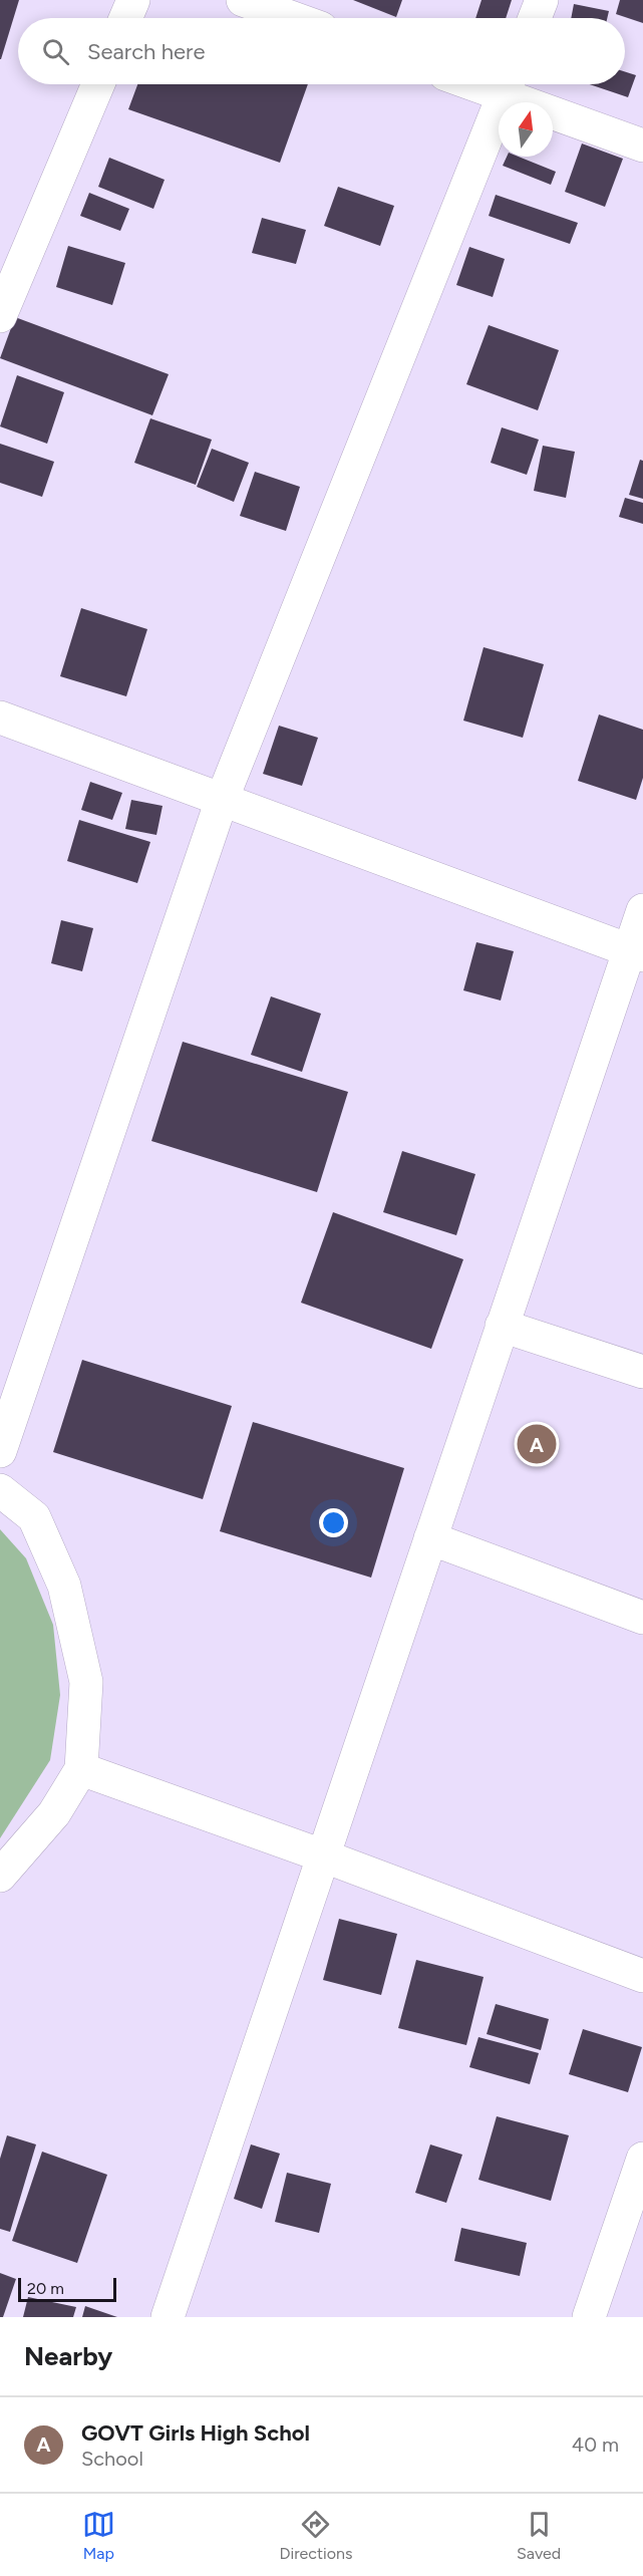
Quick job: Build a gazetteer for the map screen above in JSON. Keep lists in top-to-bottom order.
{
  "scale_bar": "20 m",
  "north": "top",
  "page": {
    "search": "Search here",
    "pins": "A",
    "scale": "20 m",
    "heading": "Nearby",
    "list": [
      {
        "mark": "A",
        "name": "GOVT Girls High Schol",
        "note": "School",
        "value": "40 m"
      }
    ],
    "nav": ["Map", "Directions", "Saved"]
  }
}
